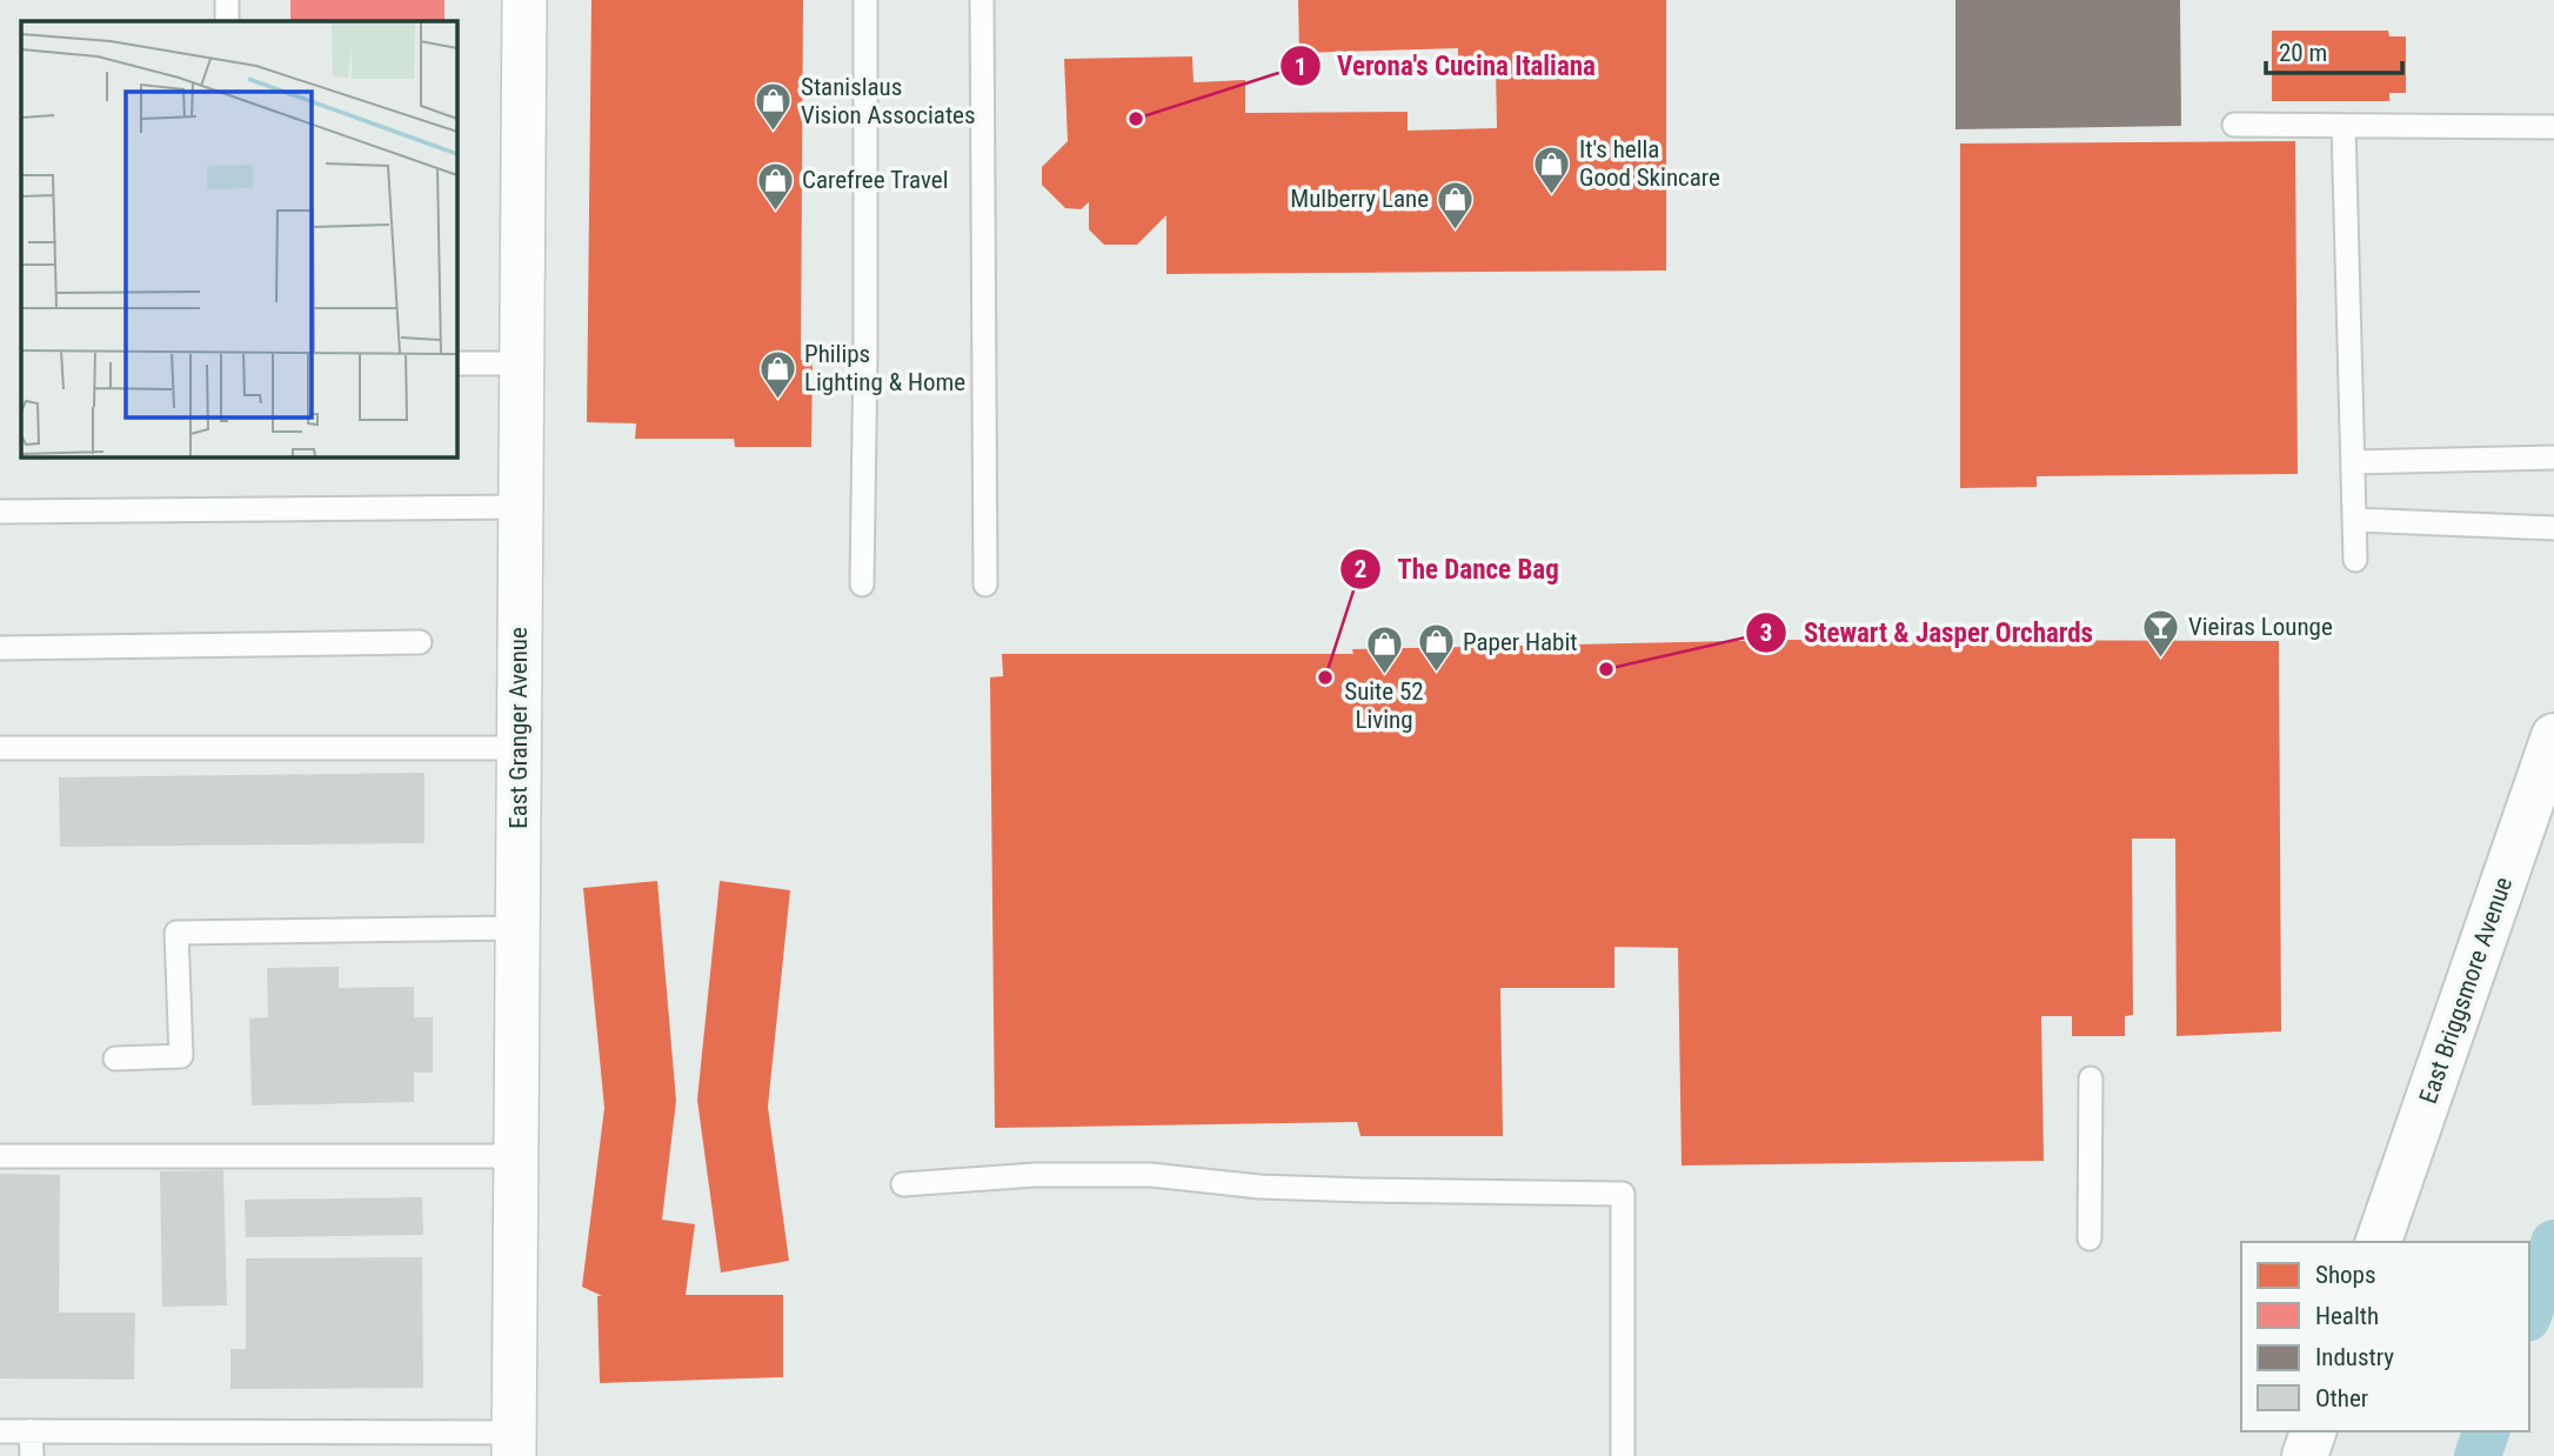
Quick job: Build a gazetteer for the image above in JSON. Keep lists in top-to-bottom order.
{
  "streets": {
    "main road": ["East Briggsmore Avenue"],
    "street": ["East Granger Avenue"]
  },
  "places": {
    "other": ["Verona's Cucina Italiana", "Stewart & Jasper Orchards", "The Dance Bag"],
    "shop": [
      "Stanislaus Vision Associates",
      "It's hella Good Skincare",
      "Carefree Travel",
      "Mulberry Lane",
      "Philips Lighting & Home",
      "Paper Habit",
      "Suite 52 Living"
    ],
    "bar": ["Vieiras Lounge"]
  },
  "legend": [
    "Shops",
    "Health",
    "Industry",
    "Other"
  ],
  "scale_bar": "20 m"
}
